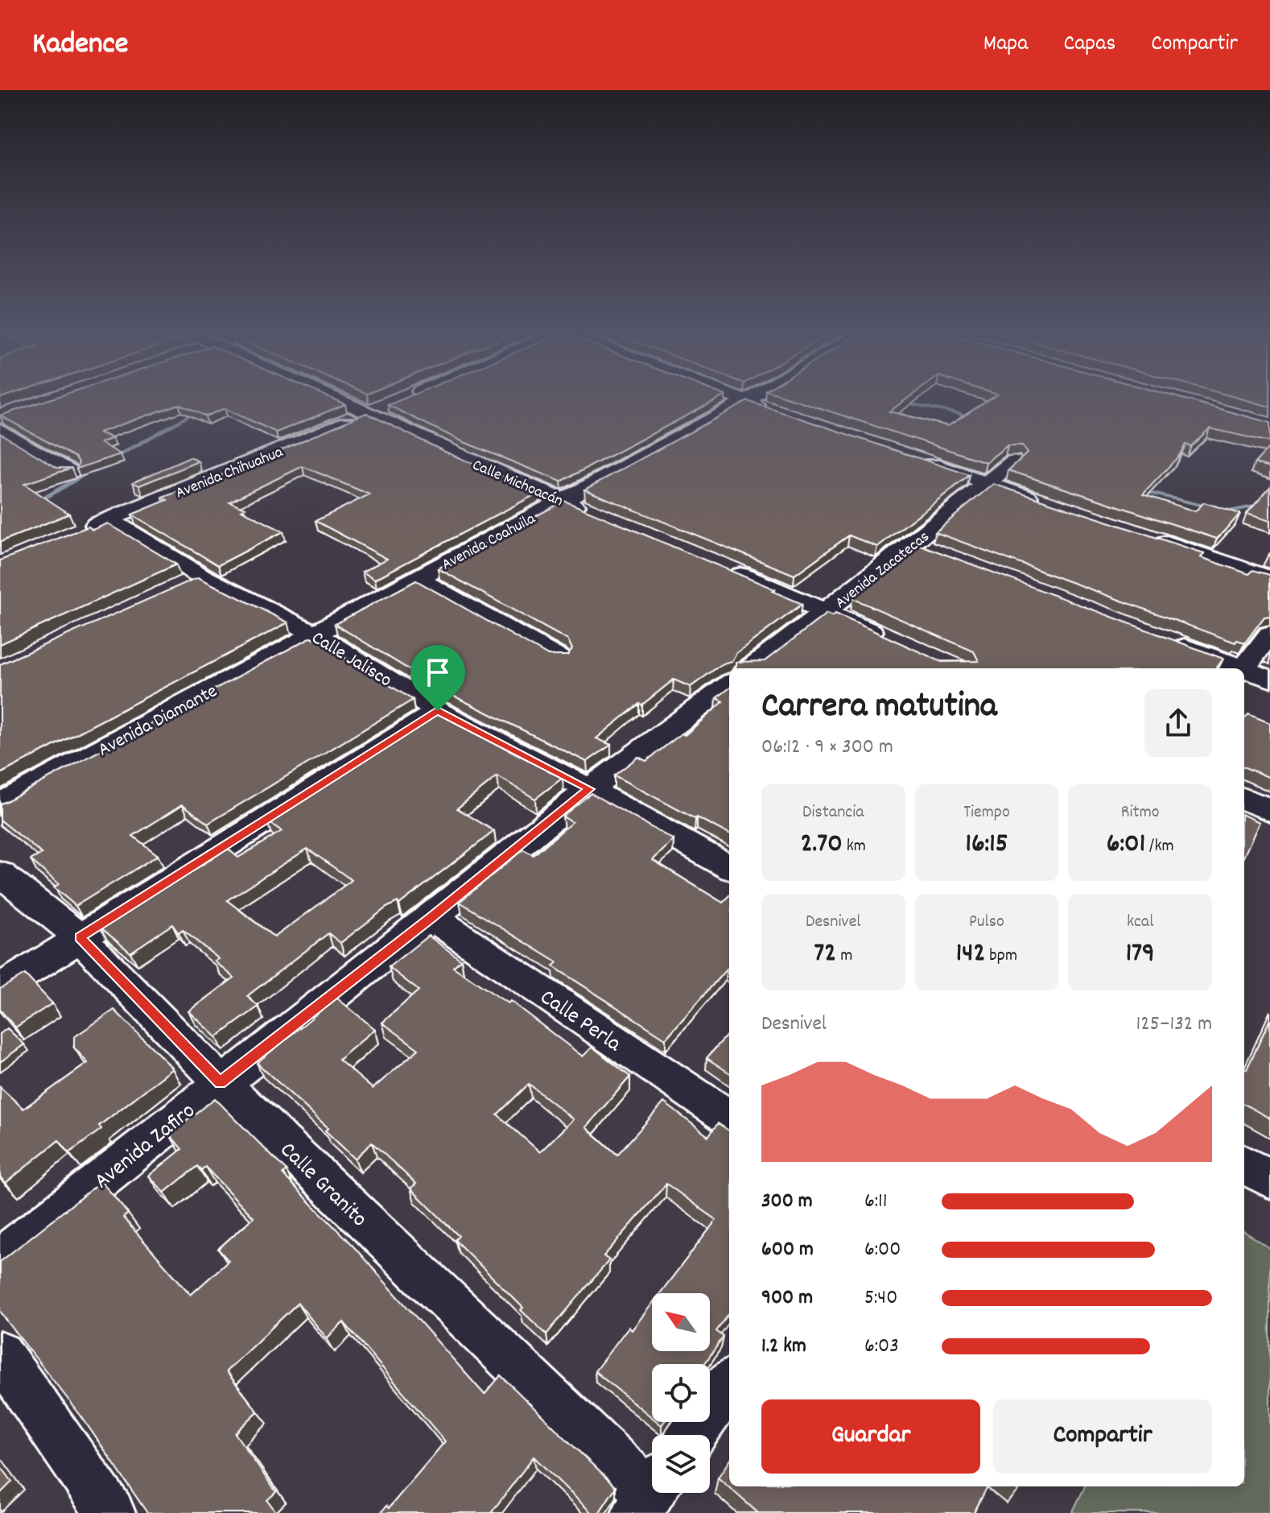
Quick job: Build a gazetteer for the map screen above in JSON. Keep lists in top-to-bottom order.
{
  "streets": {
    "street": [
      "Avenida Chihuahua",
      "Calle Michoacán",
      "Avenida Coahuila",
      "Avenida Zacatecas",
      "Calle Jalisco",
      "Avenida Diamante",
      "Calle Perla",
      "Avenida Zafiro",
      "Calle Granito"
    ]
  },
  "crossings": [
    ["Avenida Chihuahua", "Calle Michoacán"],
    ["Avenida Chihuahua", "Calle Jalisco"],
    ["Calle Michoacán", "Avenida Coahuila"],
    ["Avenida Coahuila", "Calle Jalisco"],
    ["Avenida Coahuila", "Avenida Diamante"],
    ["Calle Jalisco", "Avenida Diamante"],
    ["Calle Jalisco", "Avenida Zafiro"],
    ["Calle Perla", "Avenida Zafiro"],
    ["Avenida Zafiro", "Calle Granito"]
  ],
  "north": "top left",
  "page": {
    "header": "Kadence",
    "nav": ["Mapa", "Capas", "Compartir"],
    "heading": ["Carrera matutina", "06:12 · 9 × 300 m"],
    "stats": [
      ["Distancia", "2.70 km"],
      ["Tiempo", "16:15"],
      ["Ritmo", "6:01 /km"],
      ["Desnivel", "72 m"],
      ["Pulso", "142 bpm"],
      ["kcal", "179"]
    ],
    "chart": ["Desnivel", "125–132 m"],
    "list": [
      {
        "name": "300 m",
        "note": "6:11"
      },
      {
        "name": "600 m",
        "note": "6:00"
      },
      {
        "name": "900 m",
        "note": "5:40"
      },
      {
        "name": "1.2 km",
        "note": "6:03"
      }
    ],
    "buttons": ["Guardar", "Compartir"]
  }
}
